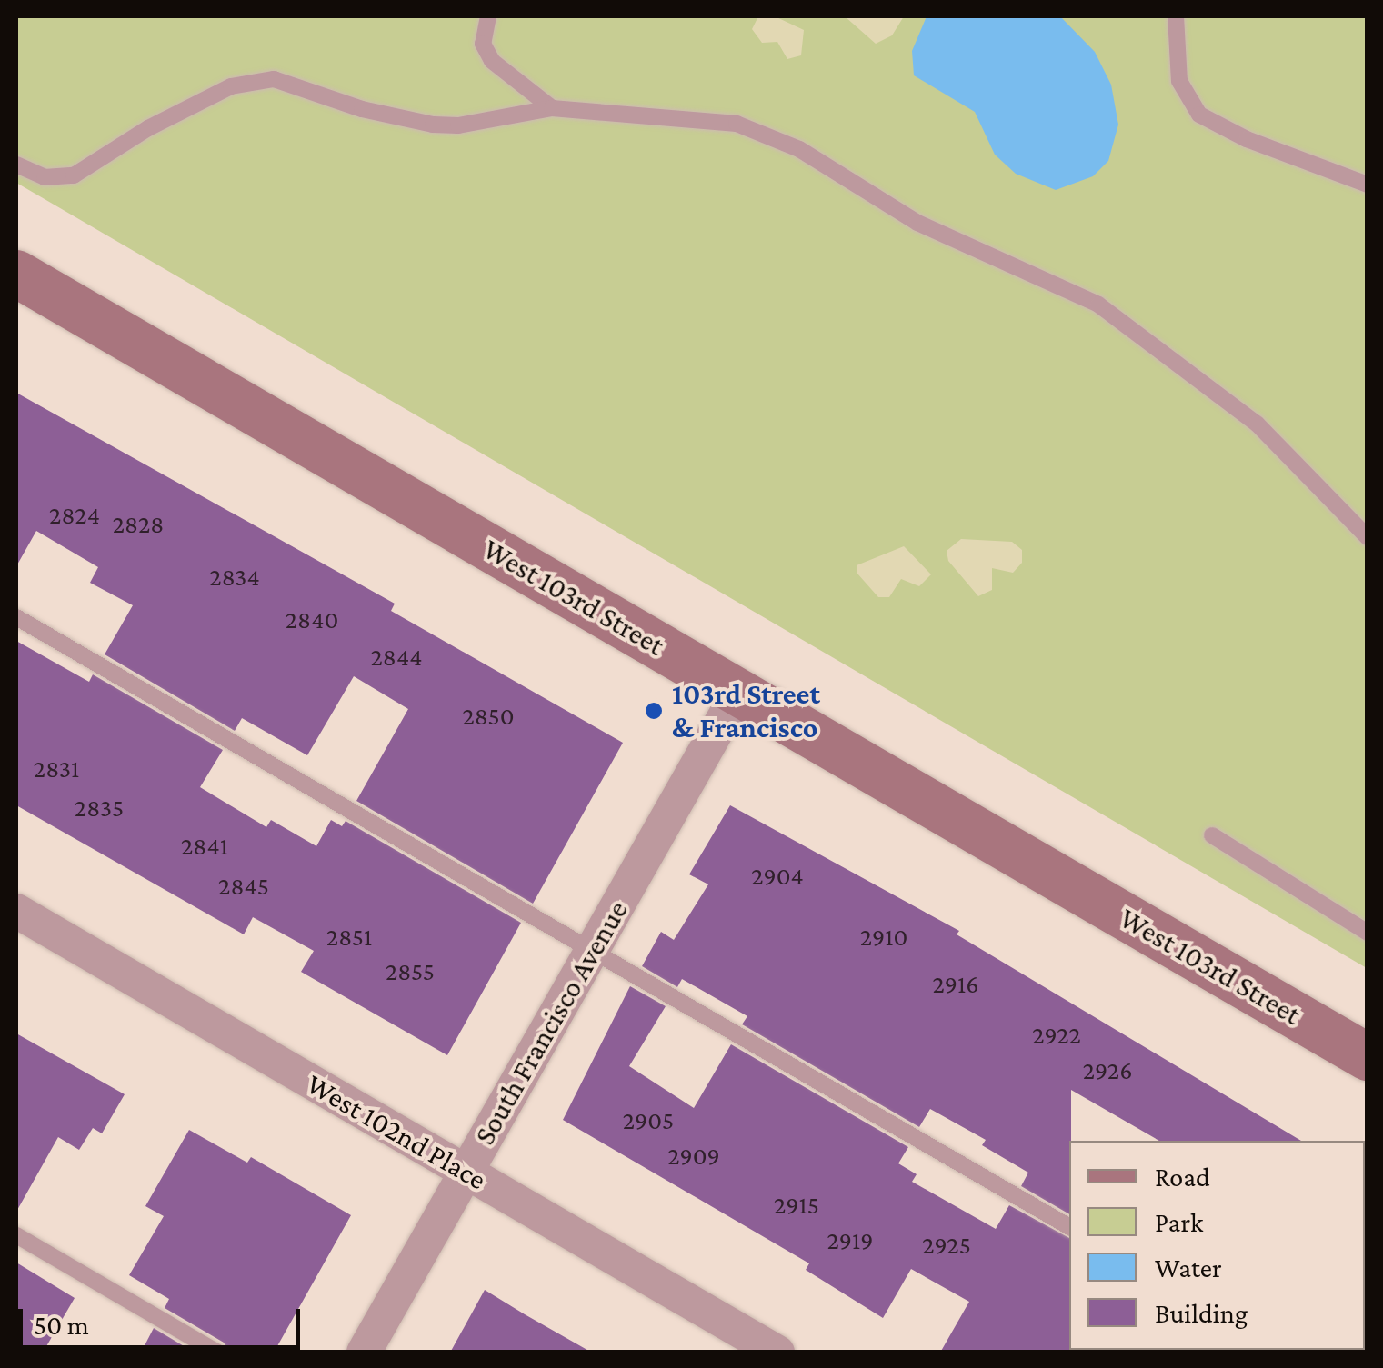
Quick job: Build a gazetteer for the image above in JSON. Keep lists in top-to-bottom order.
{
  "streets": {
    "main road": ["West 103rd Street"],
    "street": ["South Francisco Avenue", "West 102nd Place"]
  },
  "crossings": [
    ["West 103rd Street", "South Francisco Avenue"],
    ["South Francisco Avenue", "West 102nd Place"]
  ],
  "places": ["103rd Street & Francisco"],
  "house_numbers": [
    "2824",
    "2828",
    "2834",
    "2840",
    "2844",
    "2850",
    "2831",
    "2835",
    "2841",
    "2904",
    "2845",
    "2851",
    "2910",
    "2855",
    "2916",
    "2922",
    "2926",
    "2905",
    "2909",
    "2915",
    "2919",
    "2925"
  ],
  "legend": [
    "Road",
    "Park",
    "Water",
    "Building"
  ],
  "scale_bar": "50 m"
}
